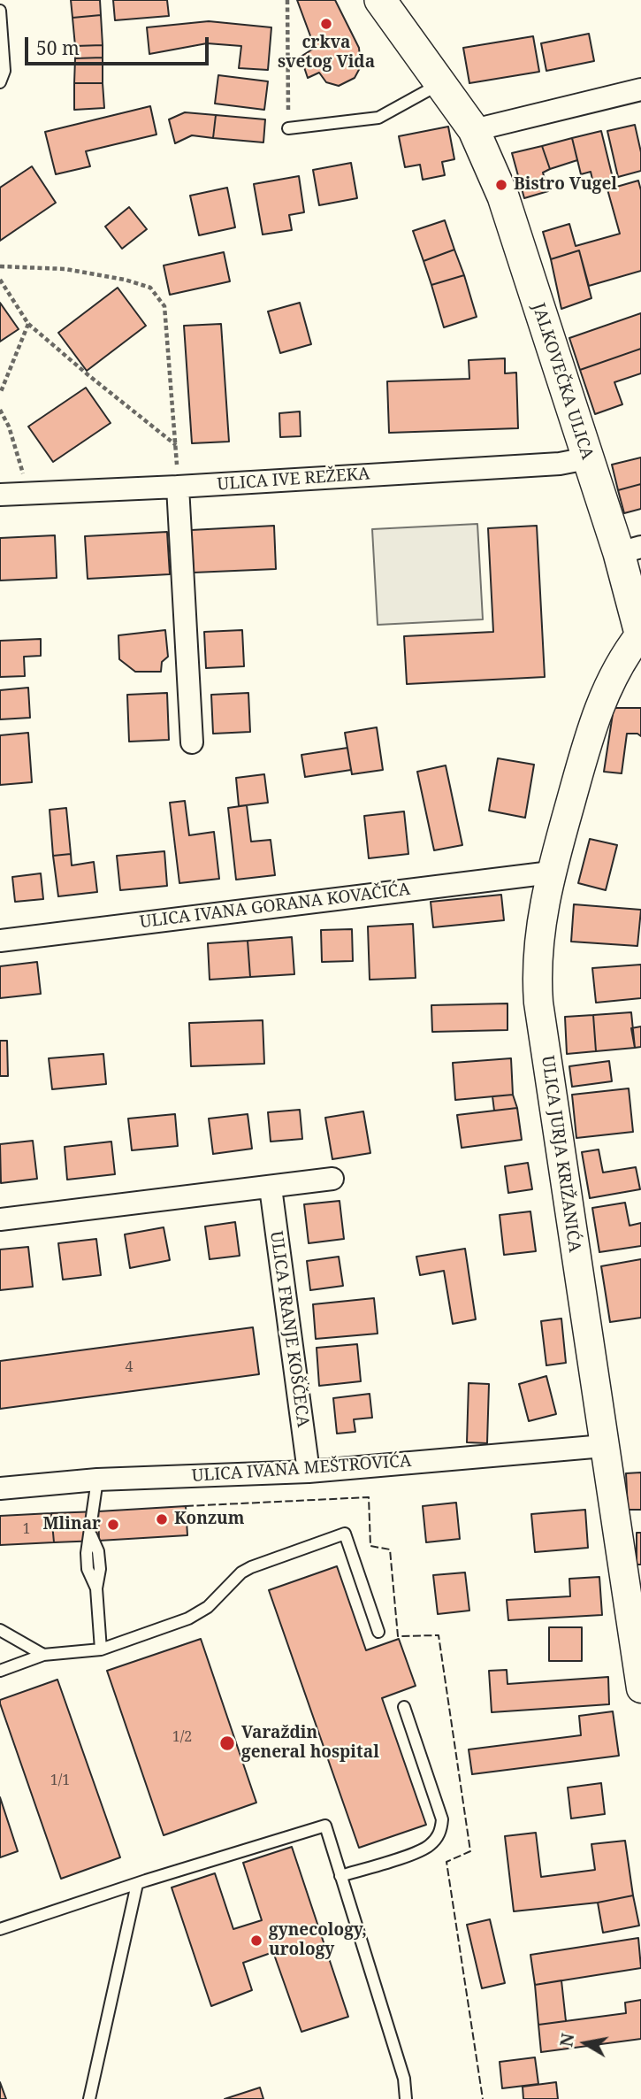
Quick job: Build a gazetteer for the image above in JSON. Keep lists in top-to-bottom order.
{
  "streets": {
    "main road": ["JALKOVEČKA ULICA"],
    "street": [
      "ULICA IVE REŽEKA",
      "ULICA IVANA GORANA KOVAČIĆA",
      "ULICA JURJA KRIŽANIĆA",
      "ULICA FRANJE KOŠČECA",
      "ULICA IVANA MEŠTROVIĆA"
    ]
  },
  "crossings": [
    ["JALKOVEČKA ULICA", "ULICA IVE REŽEKA"],
    ["JALKOVEČKA ULICA", "ULICA JURJA KRIŽANIĆA"],
    ["ULICA IVANA GORANA KOVAČIĆA", "ULICA JURJA KRIŽANIĆA"],
    ["ULICA JURJA KRIŽANIĆA", "ULICA IVANA MEŠTROVIĆA"],
    ["ULICA FRANJE KOŠČECA", "ULICA IVANA MEŠTROVIĆA"]
  ],
  "places": [
    "crkva svetog Vida",
    "Bistro Vugel",
    "Konzum",
    "Mlinar",
    "Varaždin general hospital",
    "gynecology, urology"
  ],
  "house_numbers": [
    "4",
    "1",
    "1/2",
    "1/1"
  ],
  "scale_bar": "50 m",
  "north": "left"
}
